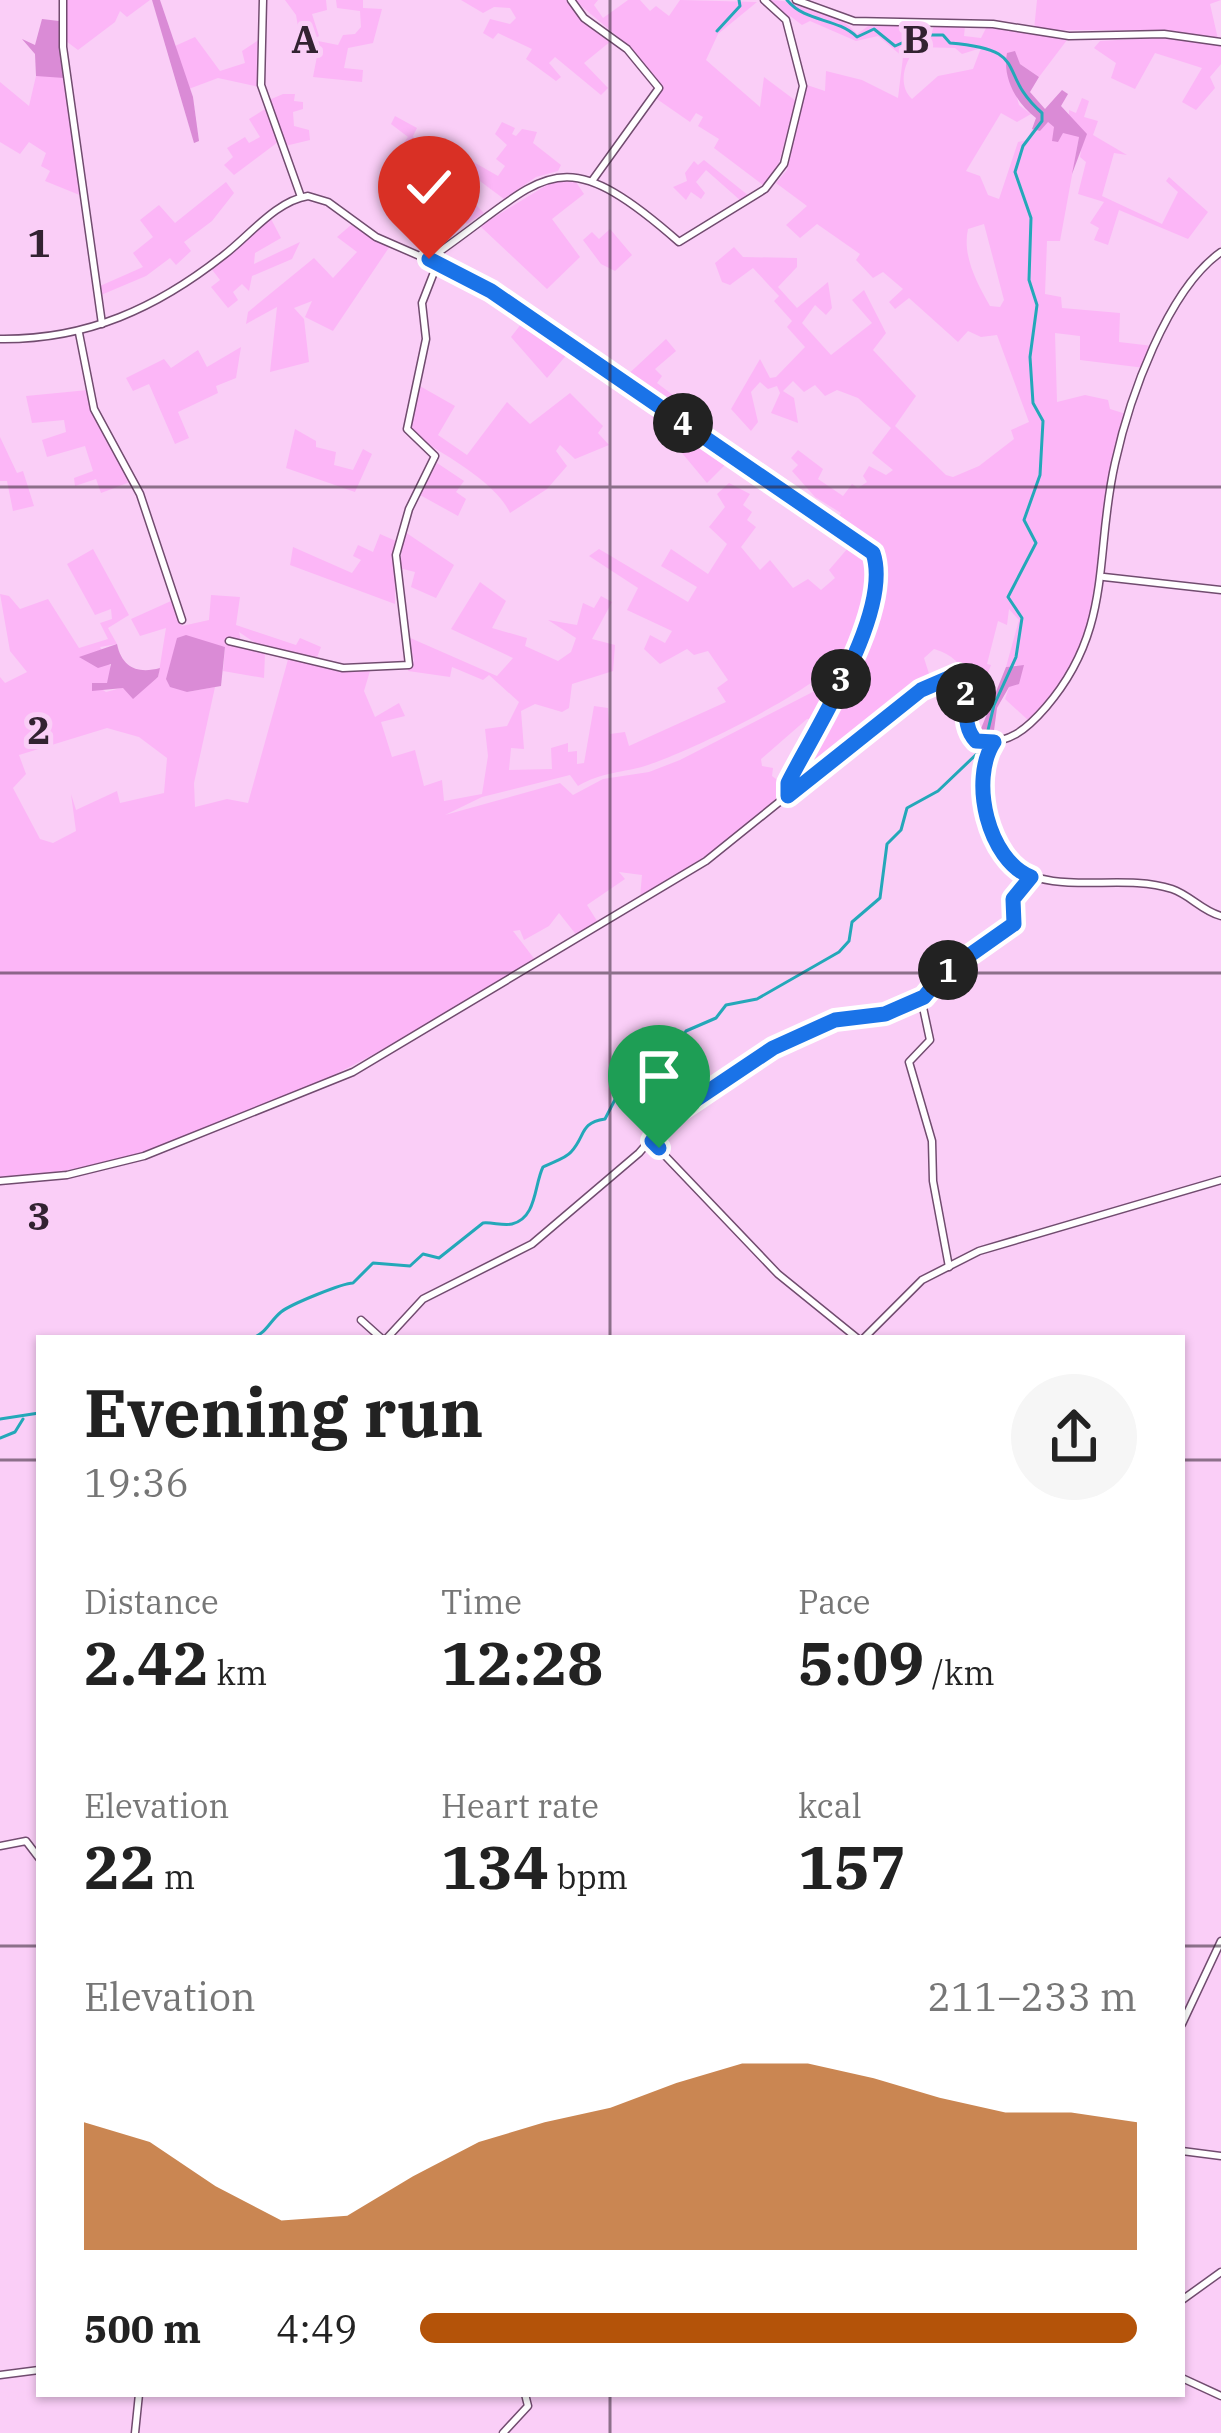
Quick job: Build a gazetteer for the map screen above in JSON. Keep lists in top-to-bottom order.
{
  "page": {
    "pins": [
      "4",
      "3",
      "2",
      "1"
    ],
    "heading": ["Evening run", "19:36"],
    "stats": [
      ["Distance", "2.42 km"],
      ["Time", "12:28"],
      ["Pace", "5:09 /km"],
      ["Elevation", "22 m"],
      ["Heart rate", "134 bpm"],
      ["kcal", "157"]
    ],
    "chart": ["Elevation", "211–233 m"],
    "list": [
      {
        "name": "500 m",
        "note": "4:49"
      }
    ]
  },
  "grid": {
    "columns": ["A", "B"],
    "rows": ["1", "2", "3"]
  }
}
